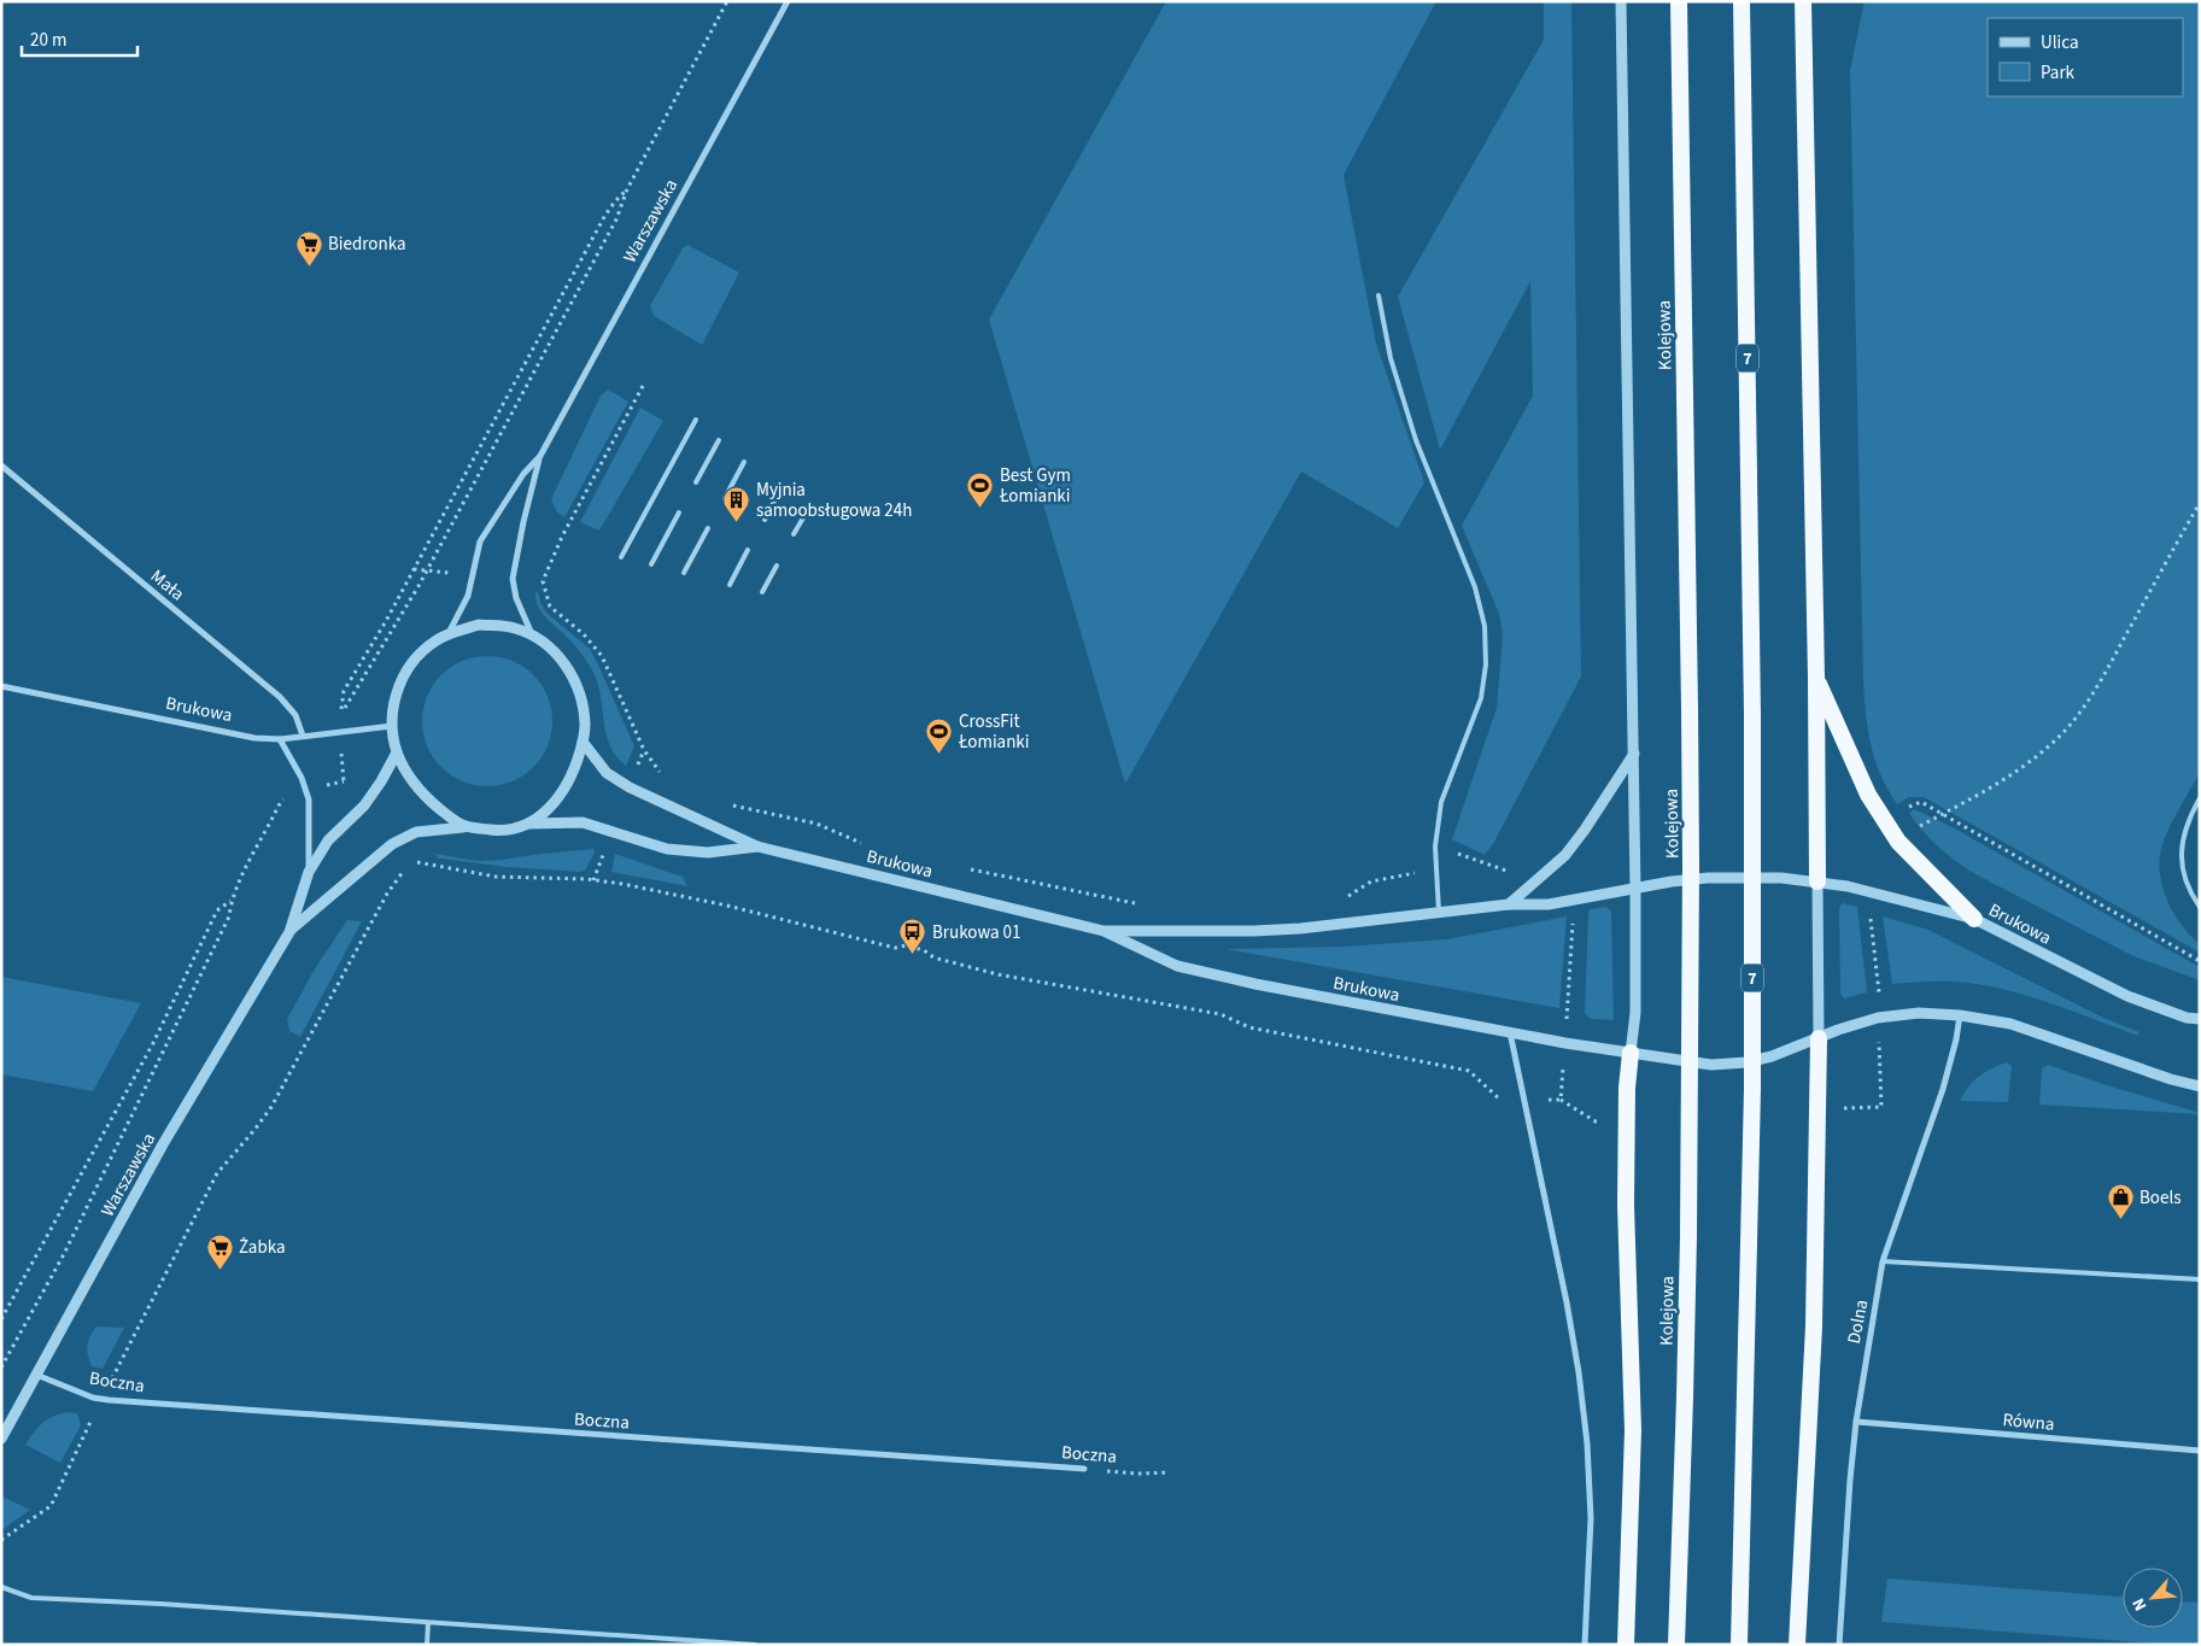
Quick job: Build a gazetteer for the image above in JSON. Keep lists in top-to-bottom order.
{
  "streets": {
    "highway": ["Kolejowa", "7"],
    "street": [
      "Warszawska",
      "Mała",
      "Brukowa",
      "Dolna",
      "Boczna",
      "Równa"
    ]
  },
  "crossings": [
    ["Warszawska", "Brukowa"],
    ["Warszawska", "Boczna"],
    ["Mała", "Brukowa"],
    ["Dolna", "Równa"]
  ],
  "places": {
    "supermarket": ["Biedronka", "Żabka"],
    "sports": ["Best Gym Łomianki", "CrossFit Łomianki"],
    "building": ["Myjnia samoobsługowa 24h"],
    "bus stop": ["Brukowa 01"],
    "shop": ["Boels"]
  },
  "legend": ["Ulica", "Park"],
  "scale_bar": "20 m",
  "north": "bottom left"
}
